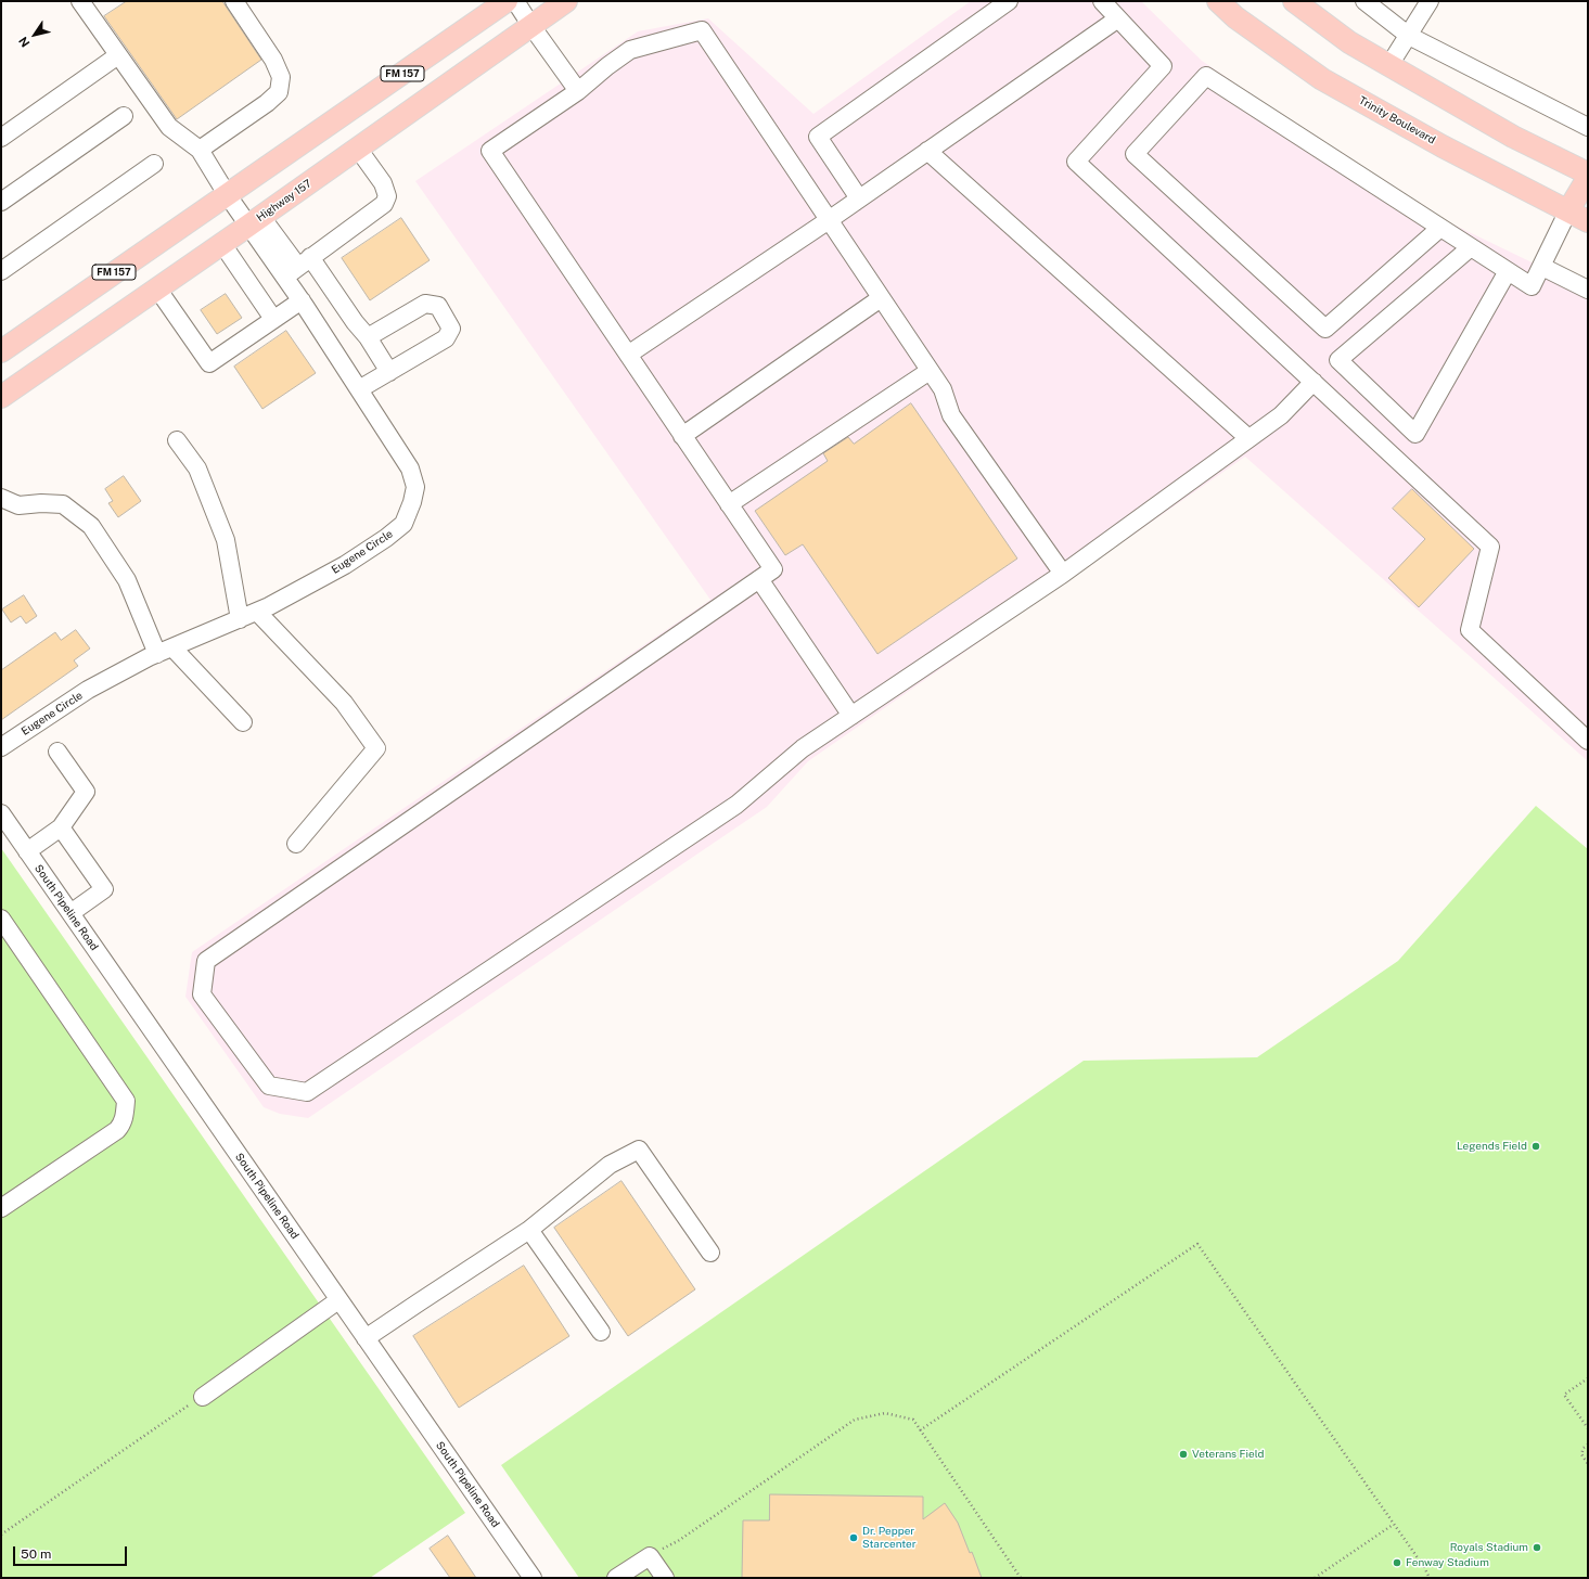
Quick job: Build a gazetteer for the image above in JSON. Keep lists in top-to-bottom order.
{
  "streets": {
    "main road": ["FM 157", "Trinity Boulevard", "Highway 157"],
    "street": ["Eugene Circle", "South Pipeline Road"]
  },
  "crossings": [
    ["FM 157", "Eugene Circle"],
    ["Highway 157", "Eugene Circle"]
  ],
  "places": [
    "Legends Field",
    "Veterans Field",
    "Dr. Pepper Starcenter",
    "Royals Stadium",
    "Fenway Stadium"
  ],
  "scale_bar": "50 m",
  "north": "bottom left"
}
